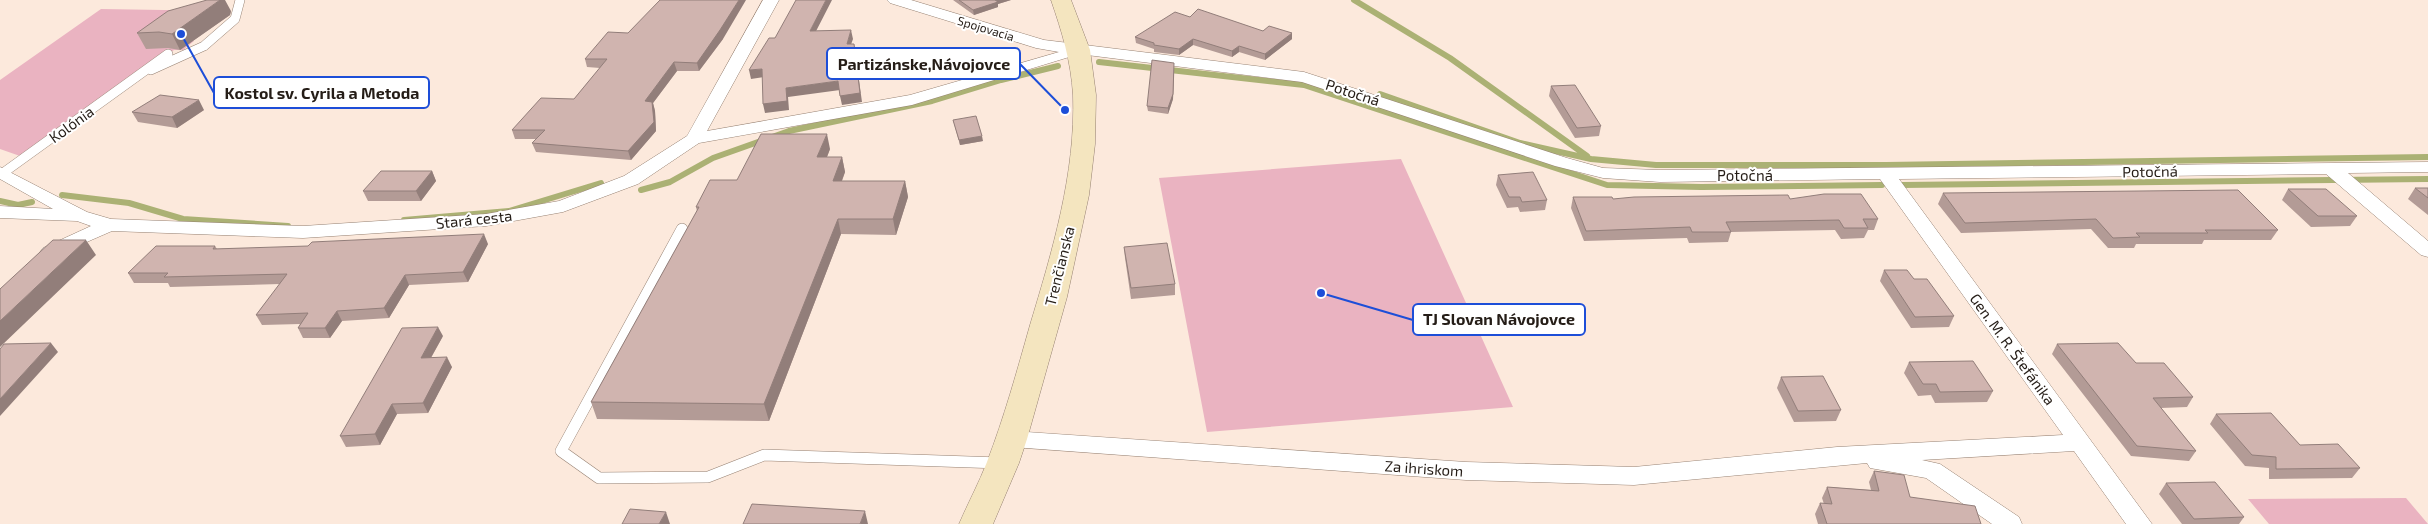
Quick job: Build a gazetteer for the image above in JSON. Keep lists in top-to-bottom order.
{
  "streets": {
    "main road": ["Trenčianska"],
    "street": [
      "Spojovacia",
      "Potočná",
      "Stará cesta",
      "Gen. M. R. Štefánika",
      "Za ihriskom"
    ],
    "lane": ["Kolónia"]
  },
  "crossings": [
    ["Spojovacia", "Potočná"],
    ["Spojovacia", "Trenčianska"],
    ["Potočná", "Trenčianska"],
    ["Potočná", "Gen. M. R. Štefánika"],
    ["Trenčianska", "Za ihriskom"]
  ],
  "places": ["Kostol sv. Cyrila a Metoda", "Partizánske,Návojovce", "TJ Slovan Návojovce"]
}
